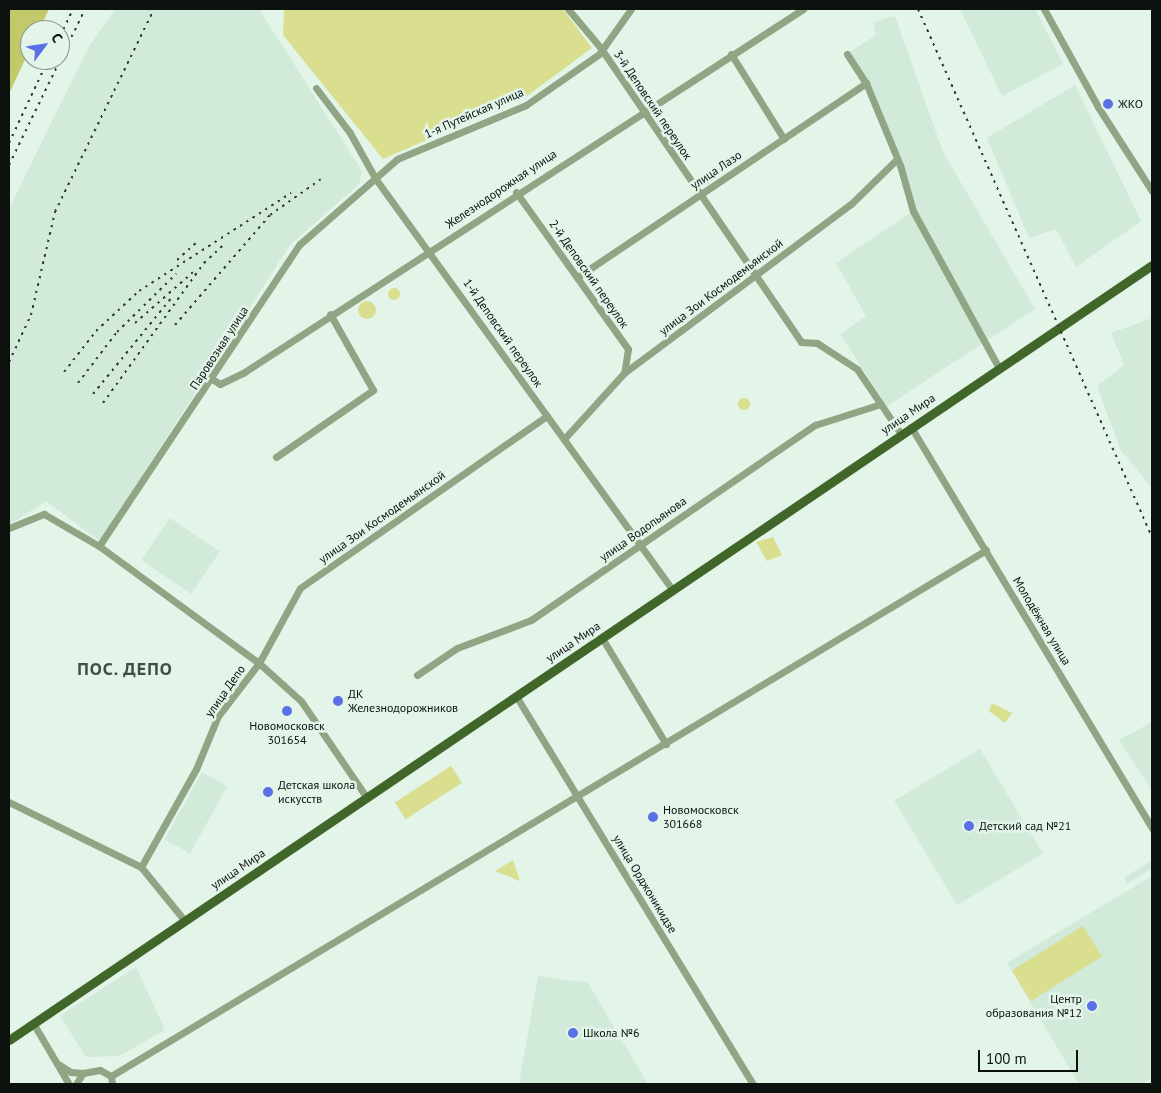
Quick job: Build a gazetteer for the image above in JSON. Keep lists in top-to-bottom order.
{
  "streets": {
    "main road": ["улица Мира"],
    "street": [
      "3-й Деповский переулок",
      "1-я Путейская улица",
      "улица Лазо",
      "Железнодорожная улица",
      "2-й Деповский переулок",
      "улица Зои Космодемьянской",
      "1-й Деповский переулок",
      "Паровозная улица",
      "улица Водопьянова",
      "Молодёжная улица",
      "улица Депо",
      "улица Орджоникидзе"
    ]
  },
  "crossings": [
    ["3-й Деповский переулок", "1-я Путейская улица"],
    ["3-й Деповский переулок", "улица Лазо"],
    ["3-й Деповский переулок", "Железнодорожная улица"],
    ["3-й Деповский переулок", "улица Зои Космодемьянской"],
    ["3-й Деповский переулок", "улица Водопьянова"],
    ["1-я Путейская улица", "1-й Деповский переулок"],
    ["1-я Путейская улица", "Паровозная улица"],
    ["улица Лазо", "2-й Деповский переулок"],
    ["Железнодорожная улица", "2-й Деповский переулок"],
    ["Железнодорожная улица", "1-й Деповский переулок"],
    ["Железнодорожная улица", "Паровозная улица"],
    ["2-й Деповский переулок", "улица Зои Космодемьянской"],
    ["улица Зои Космодемьянской", "1-й Деповский переулок"],
    ["улица Зои Космодемьянской", "улица Депо"],
    ["1-й Деповский переулок", "Паровозная улица"],
    ["1-й Деповский переулок", "улица Мира"],
    ["1-й Деповский переулок", "улица Водопьянова"],
    ["Паровозная улица", "улица Депо"],
    ["улица Мира", "Молодёжная улица"],
    ["улица Мира", "улица Орджоникидзе"]
  ],
  "districts": ["ПОС. ДЕПО"],
  "places": [
    "ЖКО",
    "ДК Железнодорожников",
    "Новомосковск 301654",
    "Детская школа искусств",
    "Новомосковск 301668",
    "Детский сад №21",
    "Центр образования №12",
    "Школа №6"
  ],
  "scale_bar": "100 m",
  "north": "top right"
}
